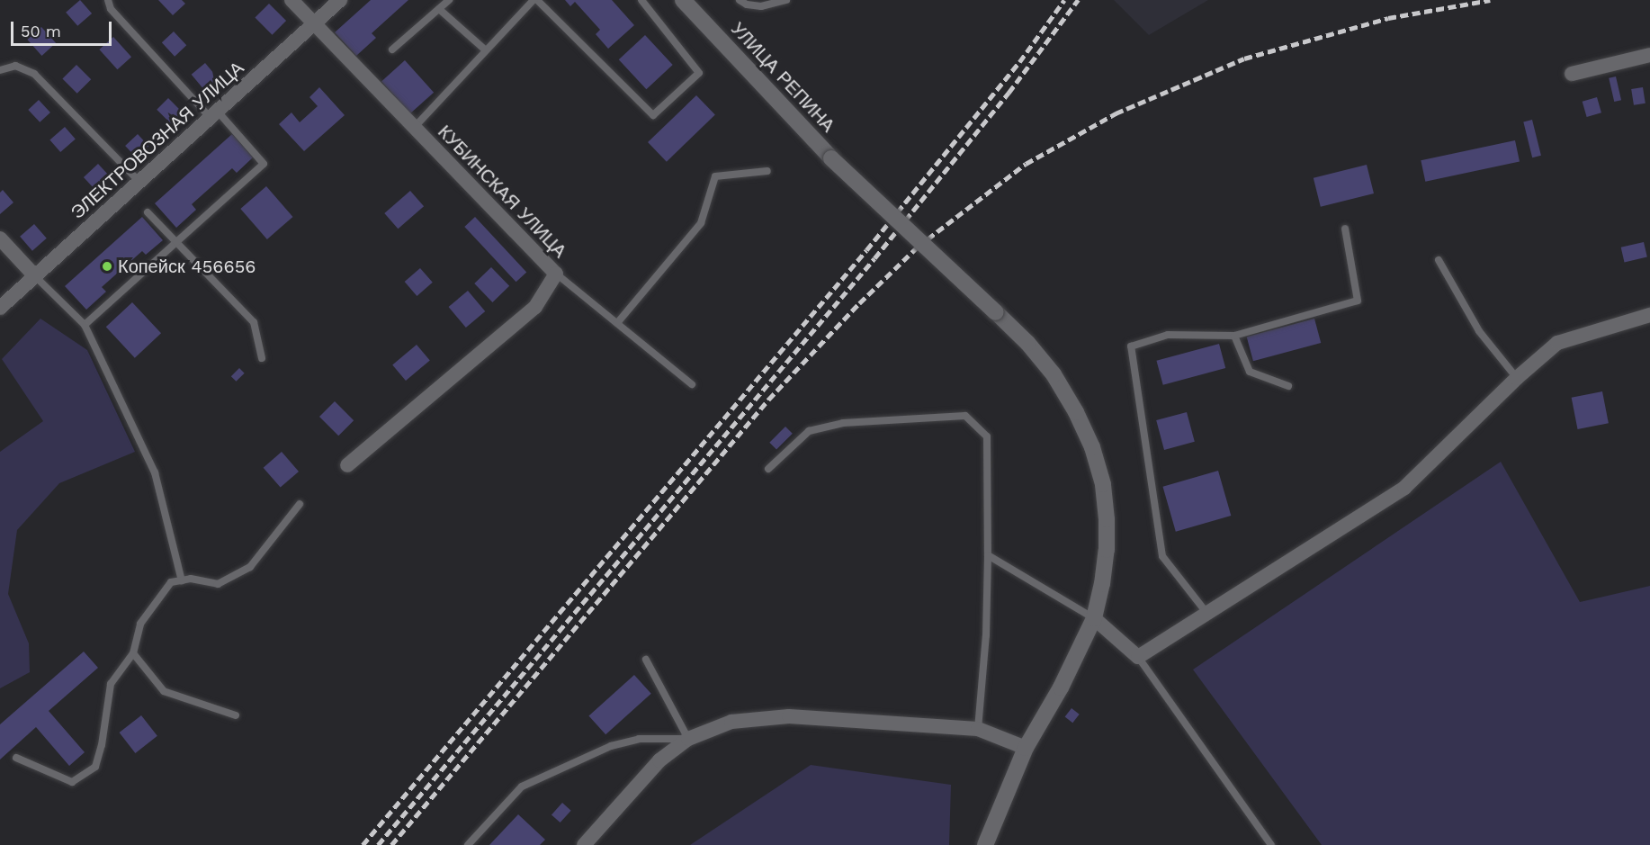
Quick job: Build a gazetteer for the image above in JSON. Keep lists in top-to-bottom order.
{
  "streets": {
    "main road": ["УЛИЦА РЕПИНА"],
    "street": ["ЭЛЕКТРОВОЗНАЯ УЛИЦА", "КУБИНСКАЯ УЛИЦА"]
  },
  "crossings": [
    ["ЭЛЕКТРОВОЗНАЯ УЛИЦА", "КУБИНСКАЯ УЛИЦА"]
  ],
  "places": ["Копейск 456656"],
  "scale_bar": "50 m"
}
